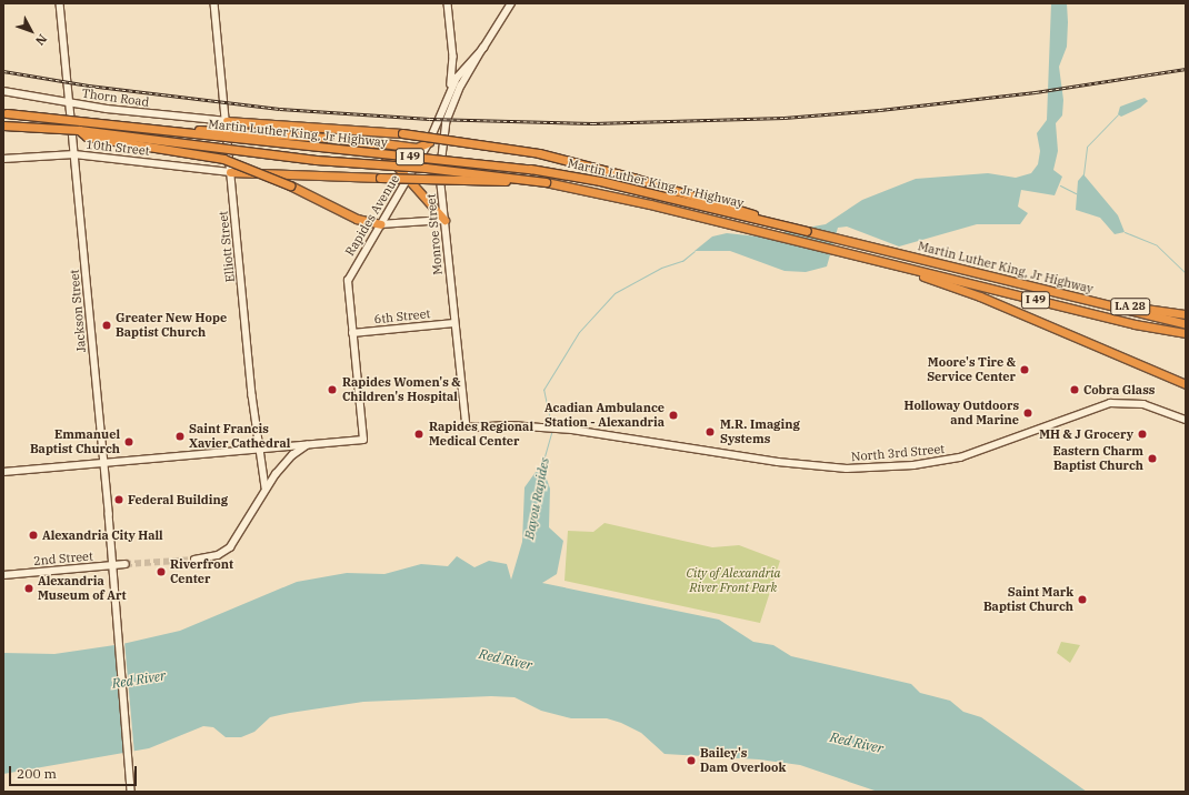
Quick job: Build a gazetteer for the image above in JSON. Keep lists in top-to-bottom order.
{
  "streets": {
    "highway": ["Martin Luther King, Jr Highway", "I 49", "LA 28"],
    "main road": [
      "Thorn Road",
      "10th Street",
      "Rapides Avenue",
      "Monroe Street",
      "Elliott Street",
      "Jackson Street",
      "6th Street",
      "North 3rd Street",
      "2nd Street"
    ]
  },
  "crossings": [
    ["Thorn Road", "Elliott Street"],
    ["Thorn Road", "Jackson Street"],
    ["Martin Luther King, Jr Highway", "LA 28"],
    ["10th Street", "Elliott Street"],
    ["10th Street", "Jackson Street"],
    ["Rapides Avenue", "Monroe Street"],
    ["Rapides Avenue", "6th Street"],
    ["Monroe Street", "6th Street"],
    ["Monroe Street", "North 3rd Street"],
    ["Jackson Street", "2nd Street"]
  ],
  "water": ["Bayou Rapides", "Red River"],
  "parks": ["City of Alexandria River Front Park"],
  "places": [
    "Greater New Hope Baptist Church",
    "Moore's Tire & Service Center",
    "Rapides Women's & Children's Hospital",
    "Cobra Glass",
    "Holloway Outdoors and Marine",
    "Acadian Ambulance Station - Alexandria",
    "M.R. Imaging Systems",
    "Rapides Regional Medical Center",
    "MH & J Grocery",
    "Saint Francis Xavier Cathedral",
    "Emmanuel Baptist Church",
    "Eastern Charm Baptist Church",
    "Federal Building",
    "Alexandria City Hall",
    "Riverfront Center",
    "Alexandria Museum of Art",
    "Saint Mark Baptist Church",
    "Bailey's Dam Overlook"
  ],
  "scale_bar": "200 m",
  "north": "bottom right"
}
